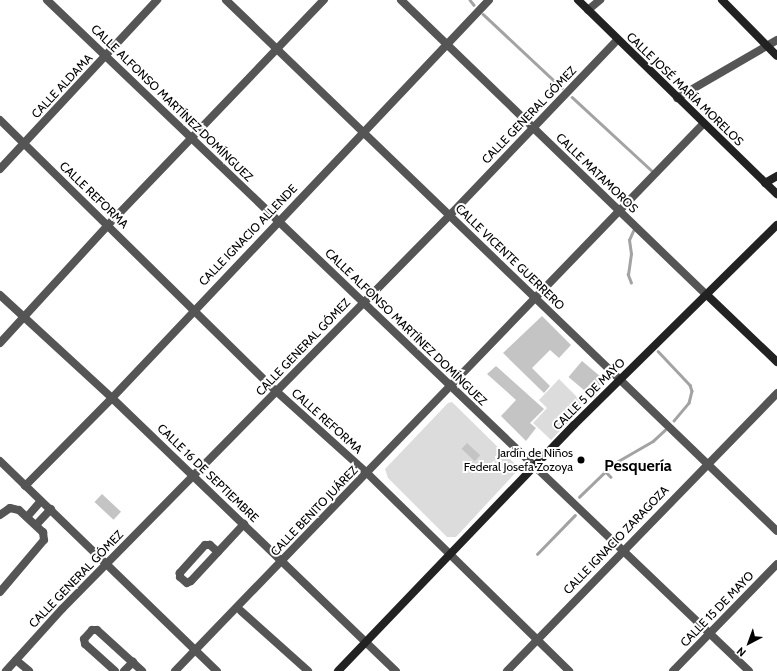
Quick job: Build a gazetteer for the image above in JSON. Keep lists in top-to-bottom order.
{
  "streets": {
    "street": [
      "CALLE ALDAMA",
      "CALLE JOSÉ MARÍA MORELOS",
      "CALLE ALFONSO MARTÍNEZ DOMÍNGUEZ",
      "CALLE GENERAL GÓMEZ",
      "CALLE MATAMOROS",
      "CALLE REFORMA",
      "CALLE IGNACIO ALLENDE",
      "CALLE VICENTE GUERRERO",
      "CALLE 5 DE MAYO",
      "CALLE 16 DE SEPTIEMBRE",
      "CALLE BENITO JUÁREZ",
      "CALLE IGNACIO ZARAGOZA",
      "CALLE 15 DE MAYO"
    ]
  },
  "crossings": [
    ["CALLE ALDAMA", "CALLE ALFONSO MARTÍNEZ DOMÍNGUEZ"],
    ["CALLE ALDAMA", "CALLE REFORMA"],
    ["CALLE JOSÉ MARÍA MORELOS", "CALLE GENERAL GÓMEZ"],
    ["CALLE JOSÉ MARÍA MORELOS", "CALLE BENITO JUÁREZ"],
    ["CALLE ALFONSO MARTÍNEZ DOMÍNGUEZ", "CALLE GENERAL GÓMEZ"],
    ["CALLE ALFONSO MARTÍNEZ DOMÍNGUEZ", "CALLE IGNACIO ALLENDE"],
    ["CALLE ALFONSO MARTÍNEZ DOMÍNGUEZ", "CALLE 5 DE MAYO"],
    ["CALLE ALFONSO MARTÍNEZ DOMÍNGUEZ", "CALLE BENITO JUÁREZ"],
    ["CALLE ALFONSO MARTÍNEZ DOMÍNGUEZ", "CALLE IGNACIO ZARAGOZA"],
    ["CALLE ALFONSO MARTÍNEZ DOMÍNGUEZ", "CALLE 15 DE MAYO"],
    ["CALLE GENERAL GÓMEZ", "CALLE MATAMOROS"],
    ["CALLE GENERAL GÓMEZ", "CALLE REFORMA"],
    ["CALLE GENERAL GÓMEZ", "CALLE VICENTE GUERRERO"],
    ["CALLE GENERAL GÓMEZ", "CALLE 16 DE SEPTIEMBRE"],
    ["CALLE MATAMOROS", "CALLE IGNACIO ALLENDE"],
    ["CALLE MATAMOROS", "CALLE 5 DE MAYO"],
    ["CALLE MATAMOROS", "CALLE BENITO JUÁREZ"],
    ["CALLE REFORMA", "CALLE IGNACIO ALLENDE"],
    ["CALLE REFORMA", "CALLE 5 DE MAYO"],
    ["CALLE REFORMA", "CALLE BENITO JUÁREZ"],
    ["CALLE REFORMA", "CALLE IGNACIO ZARAGOZA"],
    ["CALLE IGNACIO ALLENDE", "CALLE VICENTE GUERRERO"],
    ["CALLE IGNACIO ALLENDE", "CALLE 16 DE SEPTIEMBRE"],
    ["CALLE VICENTE GUERRERO", "CALLE 5 DE MAYO"],
    ["CALLE VICENTE GUERRERO", "CALLE BENITO JUÁREZ"],
    ["CALLE VICENTE GUERRERO", "CALLE IGNACIO ZARAGOZA"],
    ["CALLE 5 DE MAYO", "CALLE 16 DE SEPTIEMBRE"],
    ["CALLE 16 DE SEPTIEMBRE", "CALLE BENITO JUÁREZ"]
  ],
  "districts": ["Pesquería"],
  "places": ["Jardín de Niños Federal Josefa Zozoya"],
  "north": "bottom left"
}
